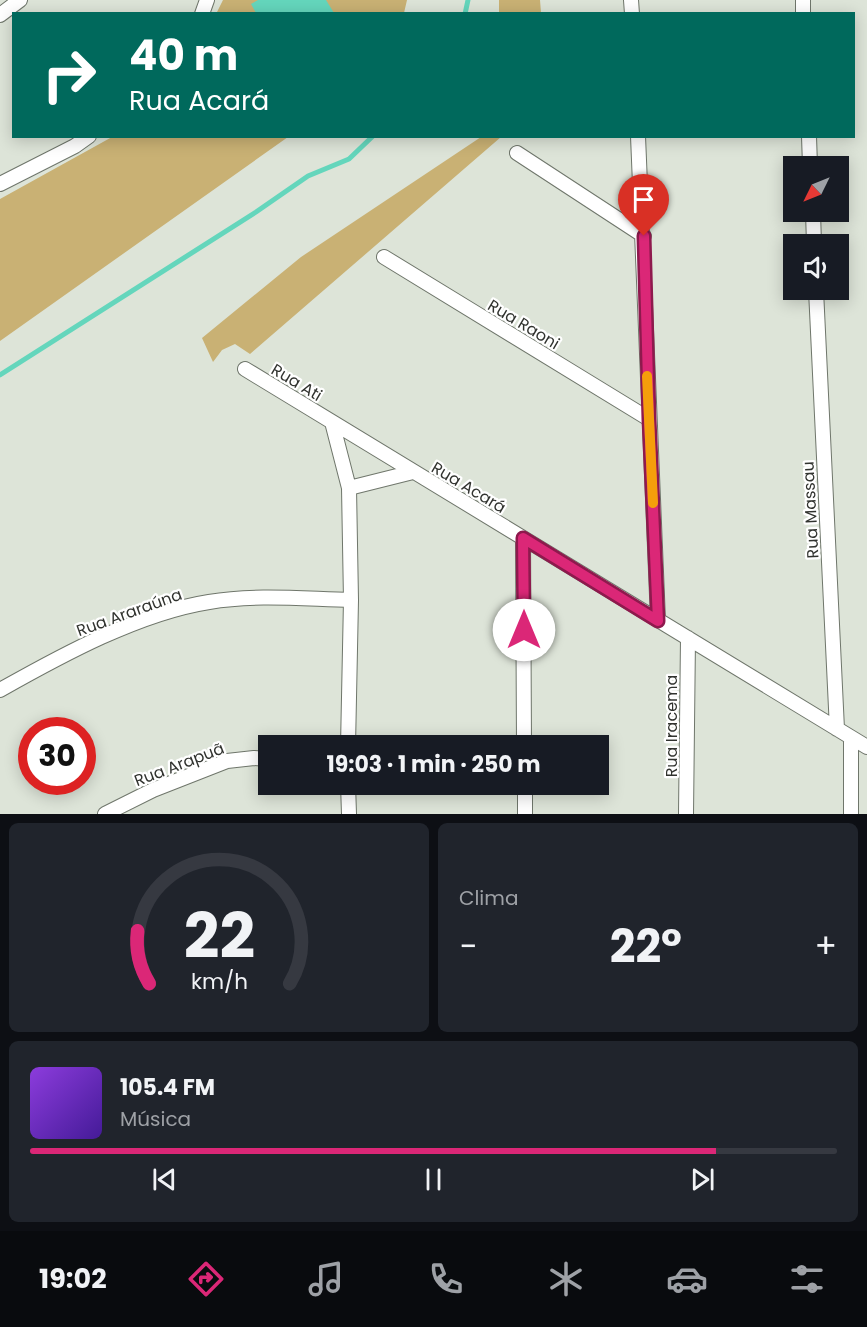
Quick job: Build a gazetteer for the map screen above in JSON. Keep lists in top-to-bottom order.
{
  "streets": {
    "street": [
      "Rua Raoni",
      "Rua Ati",
      "Rua Acará",
      "Rua Massau",
      "Rua Araraúna",
      "Rua Iracema",
      "Rua Arapuã"
    ]
  },
  "crossings": [
    ["Rua Ati", "Rua Acará"],
    ["Rua Acará", "Rua Massau"],
    ["Rua Acará", "Rua Iracema"]
  ],
  "north": "bottom left",
  "page": {
    "turn": ["40 m", "Rua Acará"],
    "limit": "30",
    "trip": "19:03 · 1 min · 250 m",
    "tile": "Clima",
    "heat": ["−", "22°", "+"],
    "song": ["105.4 FM", "Música"],
    "tabs": "19:02",
    "gauge": ["22", "km/h"]
  }
}
